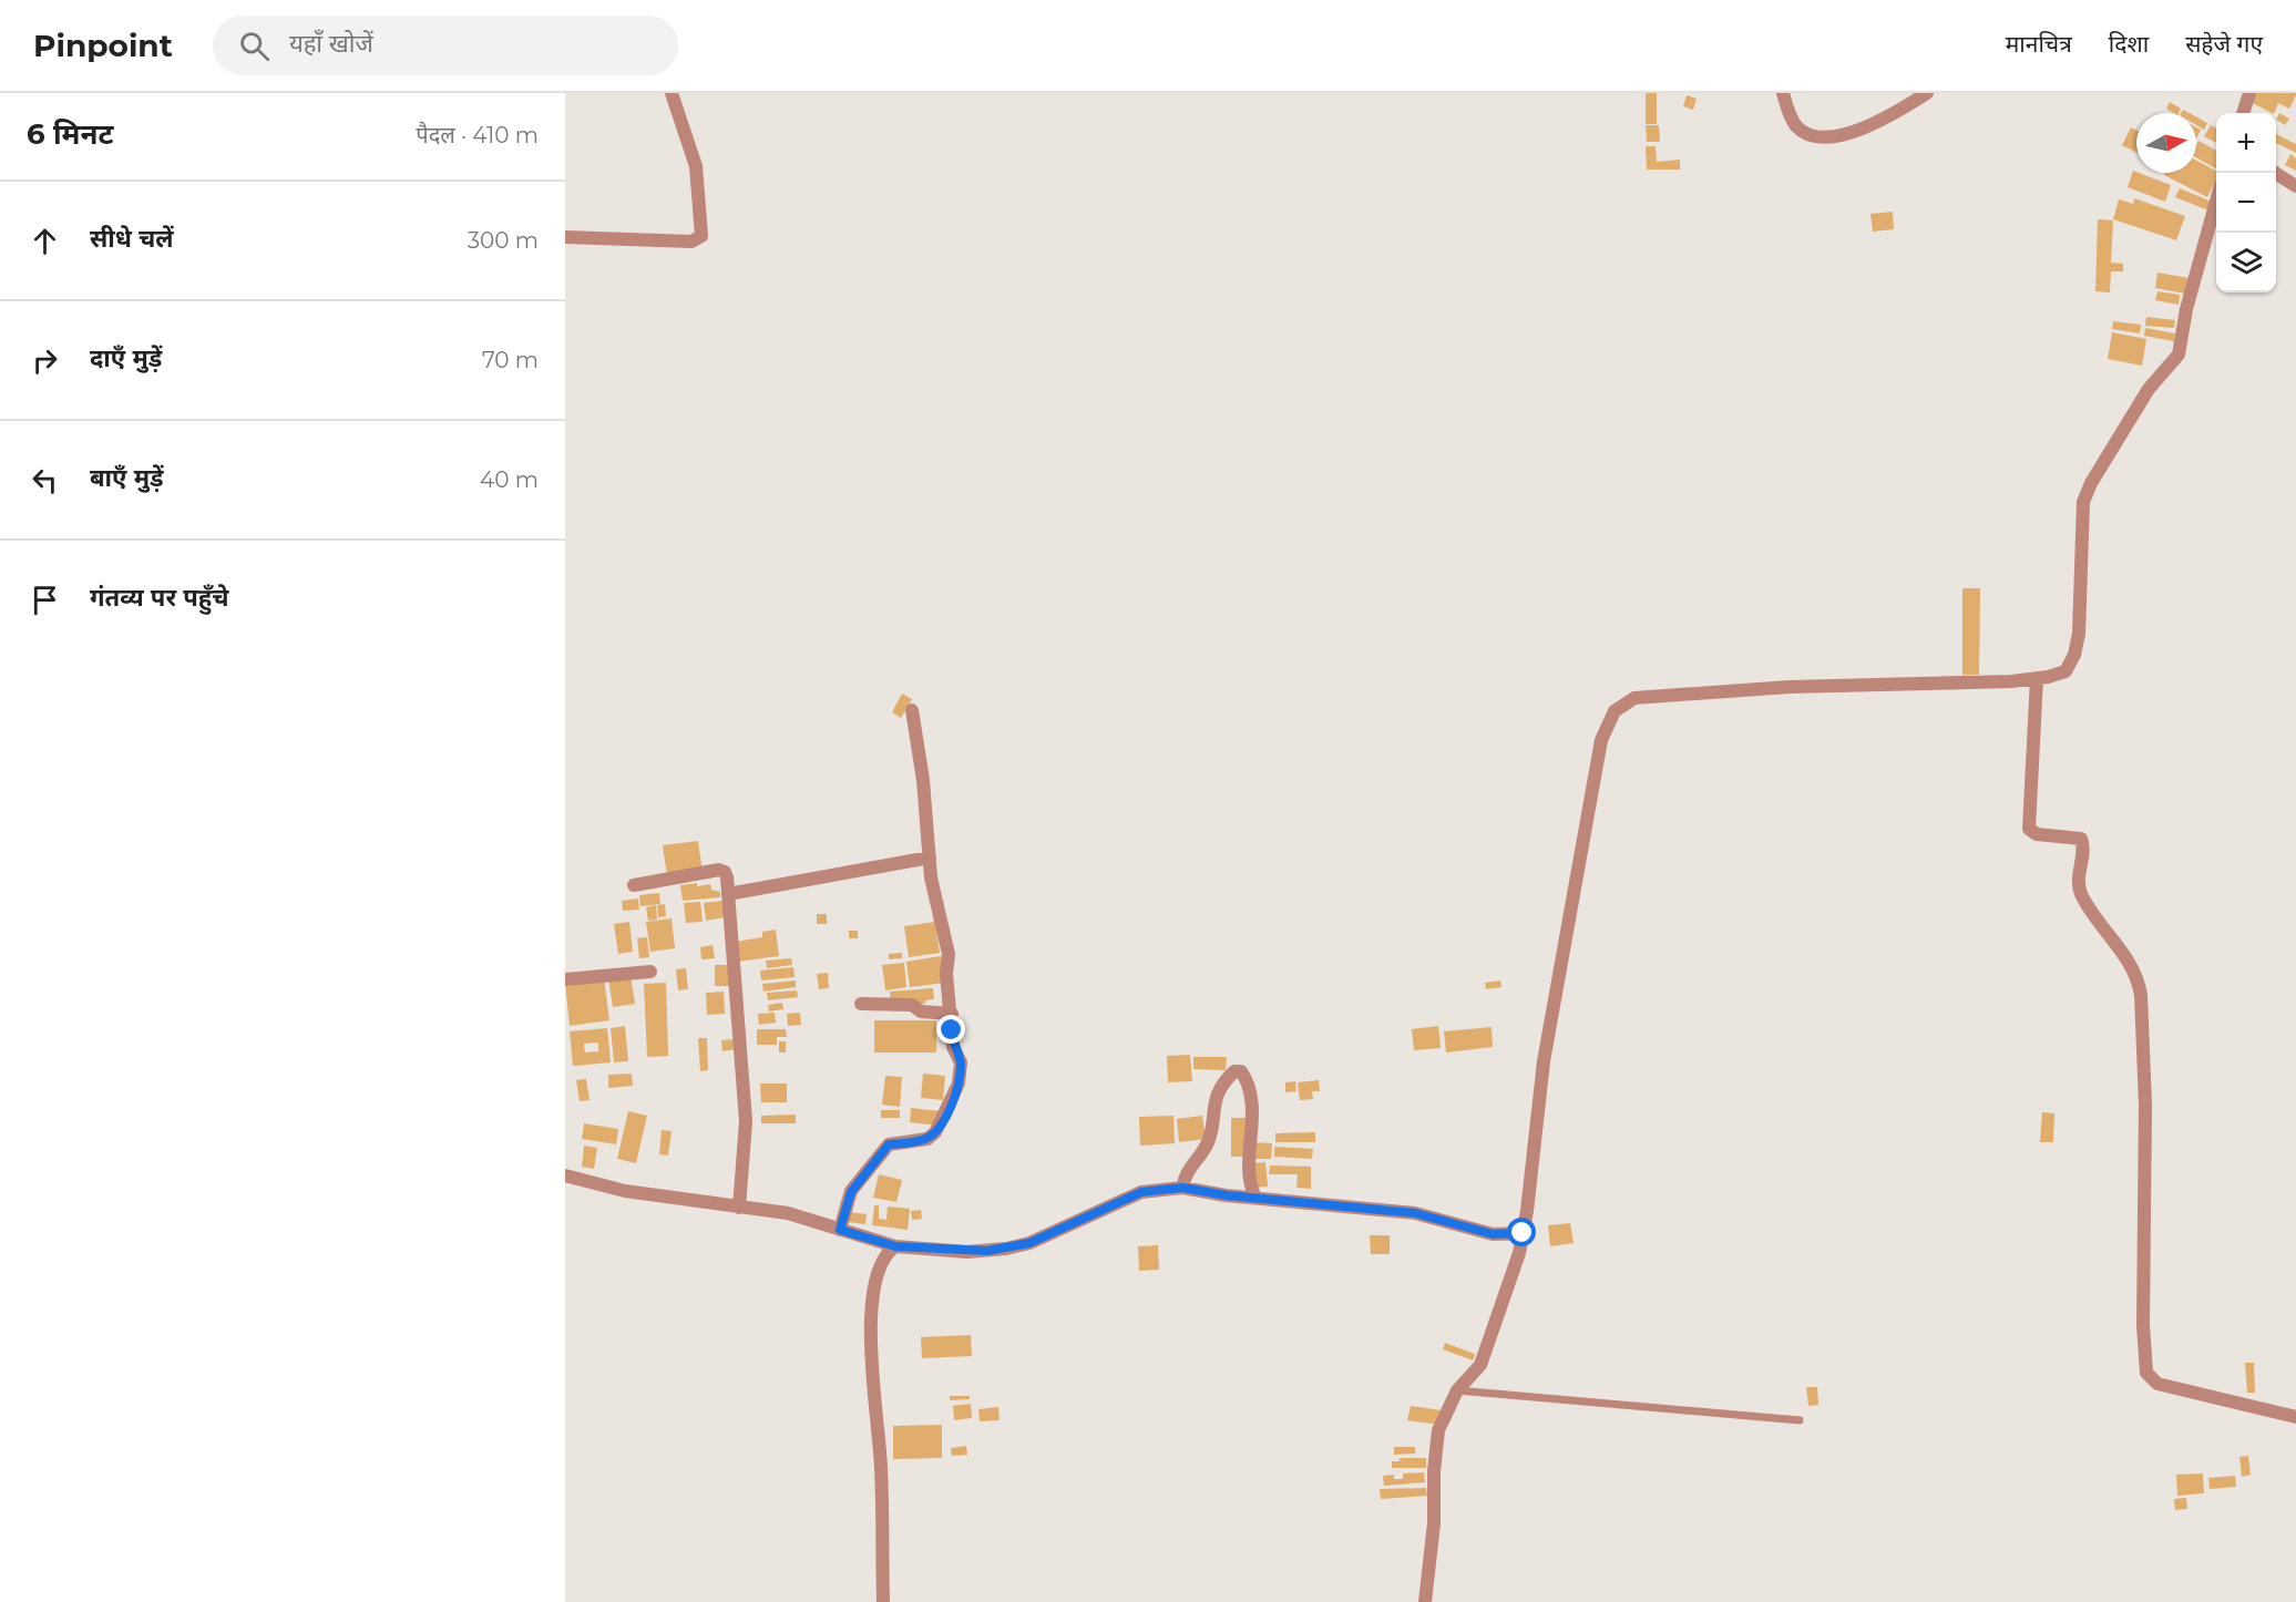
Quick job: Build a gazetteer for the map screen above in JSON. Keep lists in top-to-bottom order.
{
  "north": "right",
  "page": {
    "header": "Pinpoint",
    "search": "यहाँ खोजें",
    "nav": ["मानचित्र", "दिशा", "सहेजे गए"],
    "heading": ["6 मिनट", "पैदल · 410 m"],
    "map_buttons": ["+", "−"],
    "list": [
      ["सीधे चलें", "300 m"],
      ["दाएँ मुड़ें", "70 m"],
      ["बाएँ मुड़ें", "40 m"],
      "गंतव्य पर पहुँचे"
    ]
  }
}
